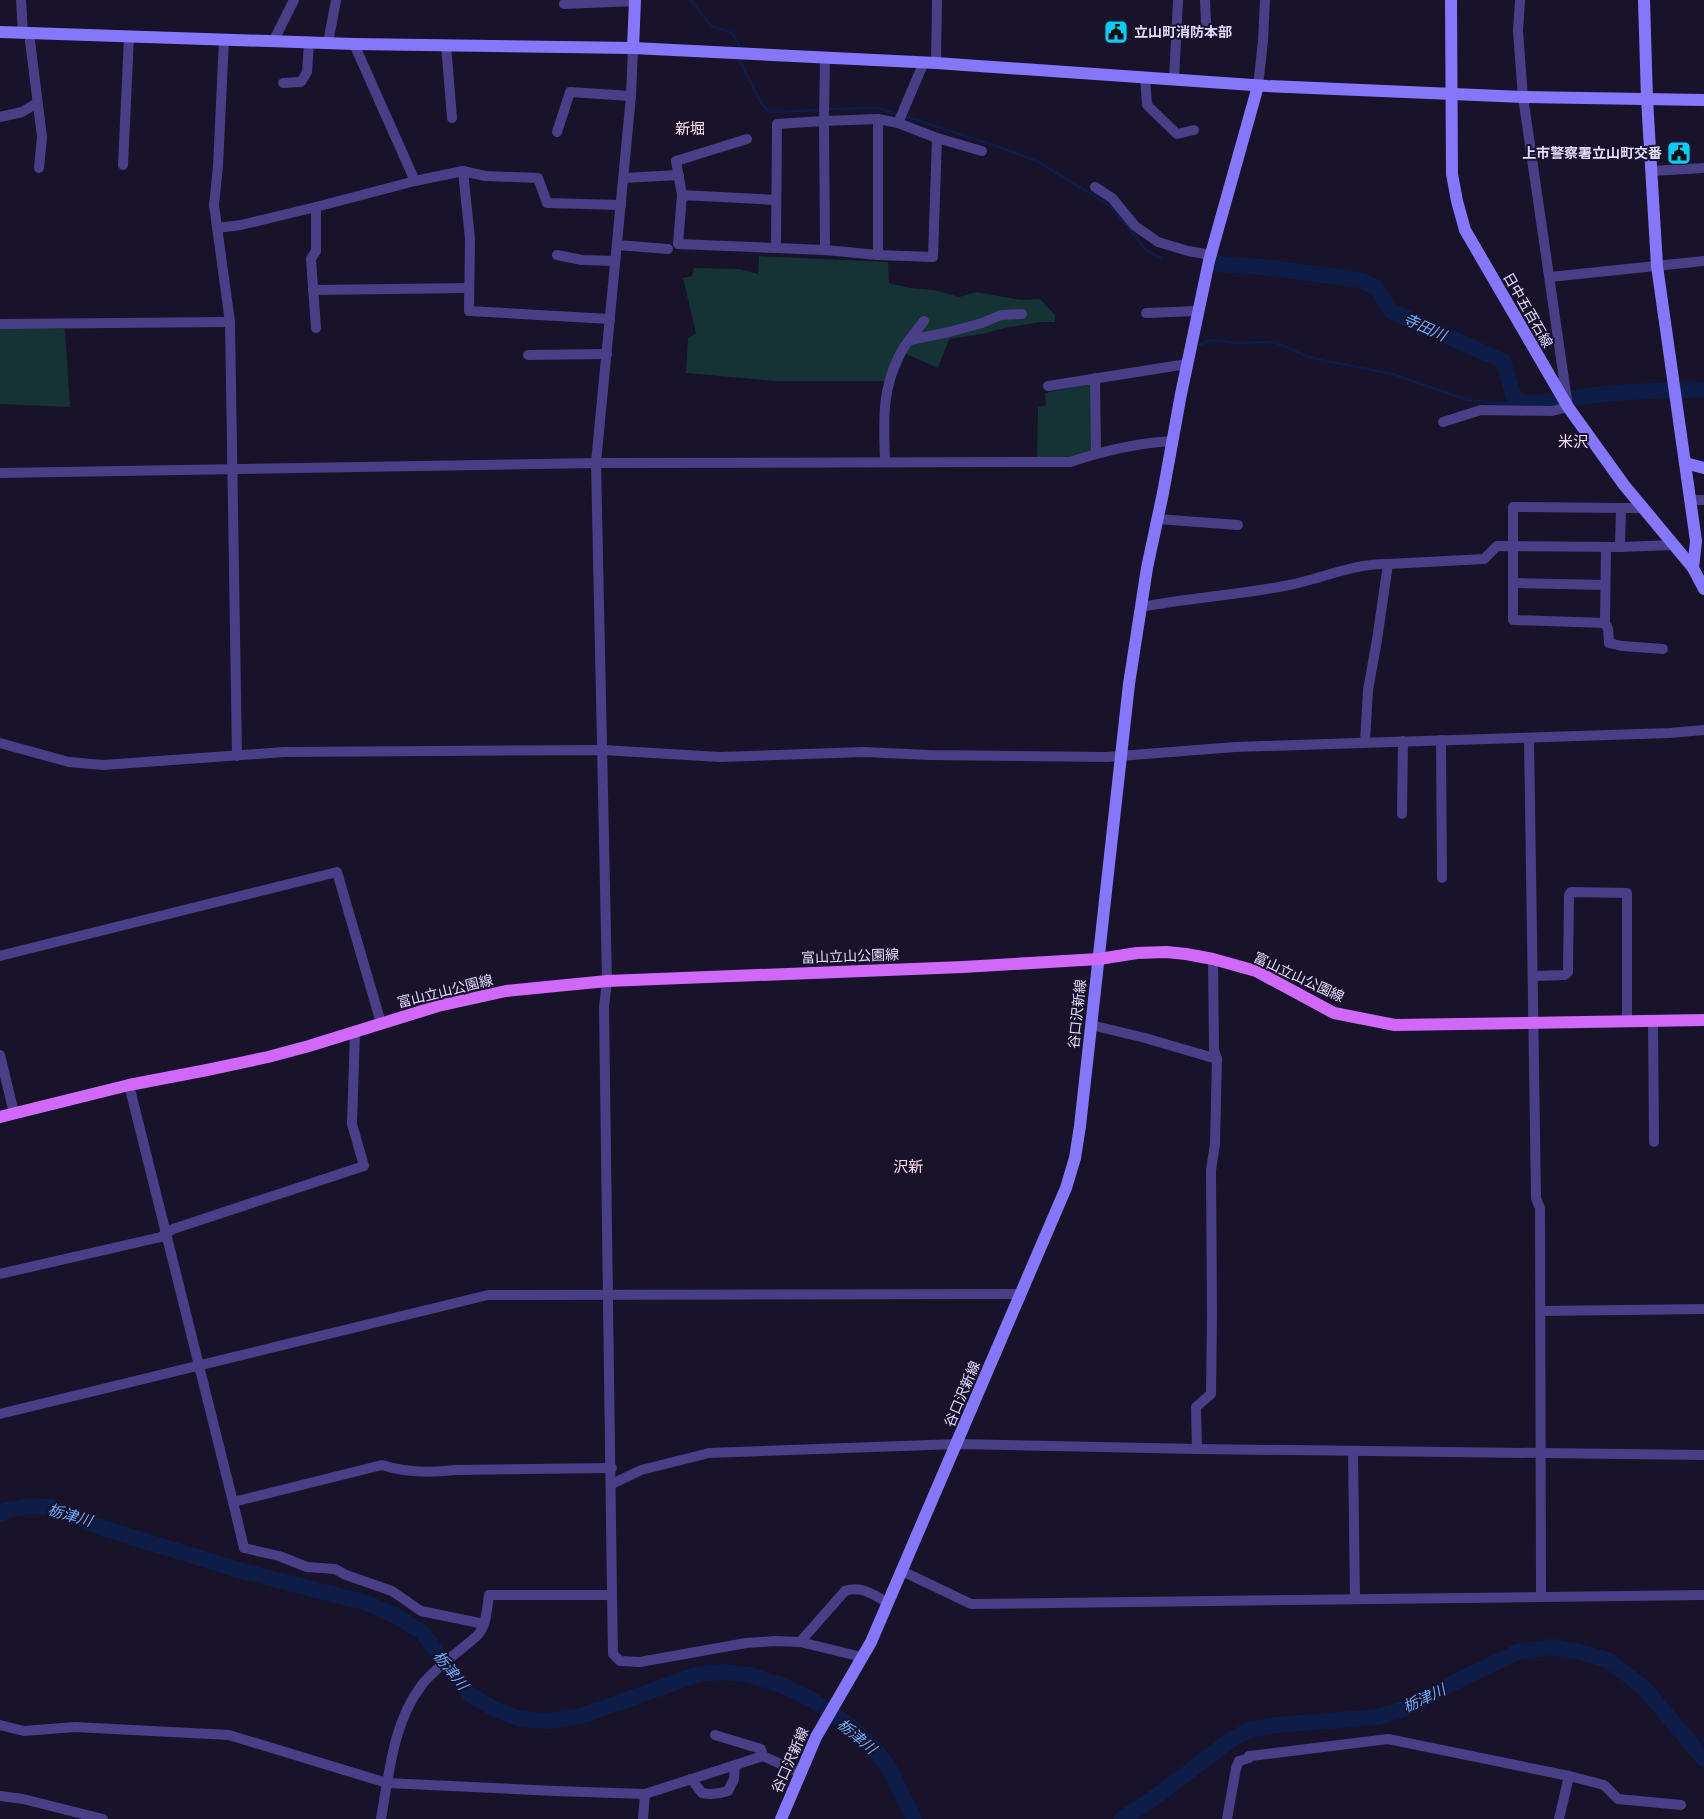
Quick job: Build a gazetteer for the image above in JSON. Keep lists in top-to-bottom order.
{
  "streets": {
    "main road": ["富山立山公園線"],
    "street": ["日中五百石線", "谷口沢新線"]
  },
  "crossings": [
    ["富山立山公園線", "谷口沢新線"]
  ],
  "districts": ["新堀", "米沢", "沢新"],
  "water": ["寺田川", "栃津川"],
  "places": {
    "public building": ["立山町消防本部", "上市警察署立山町交番"]
  }
}
